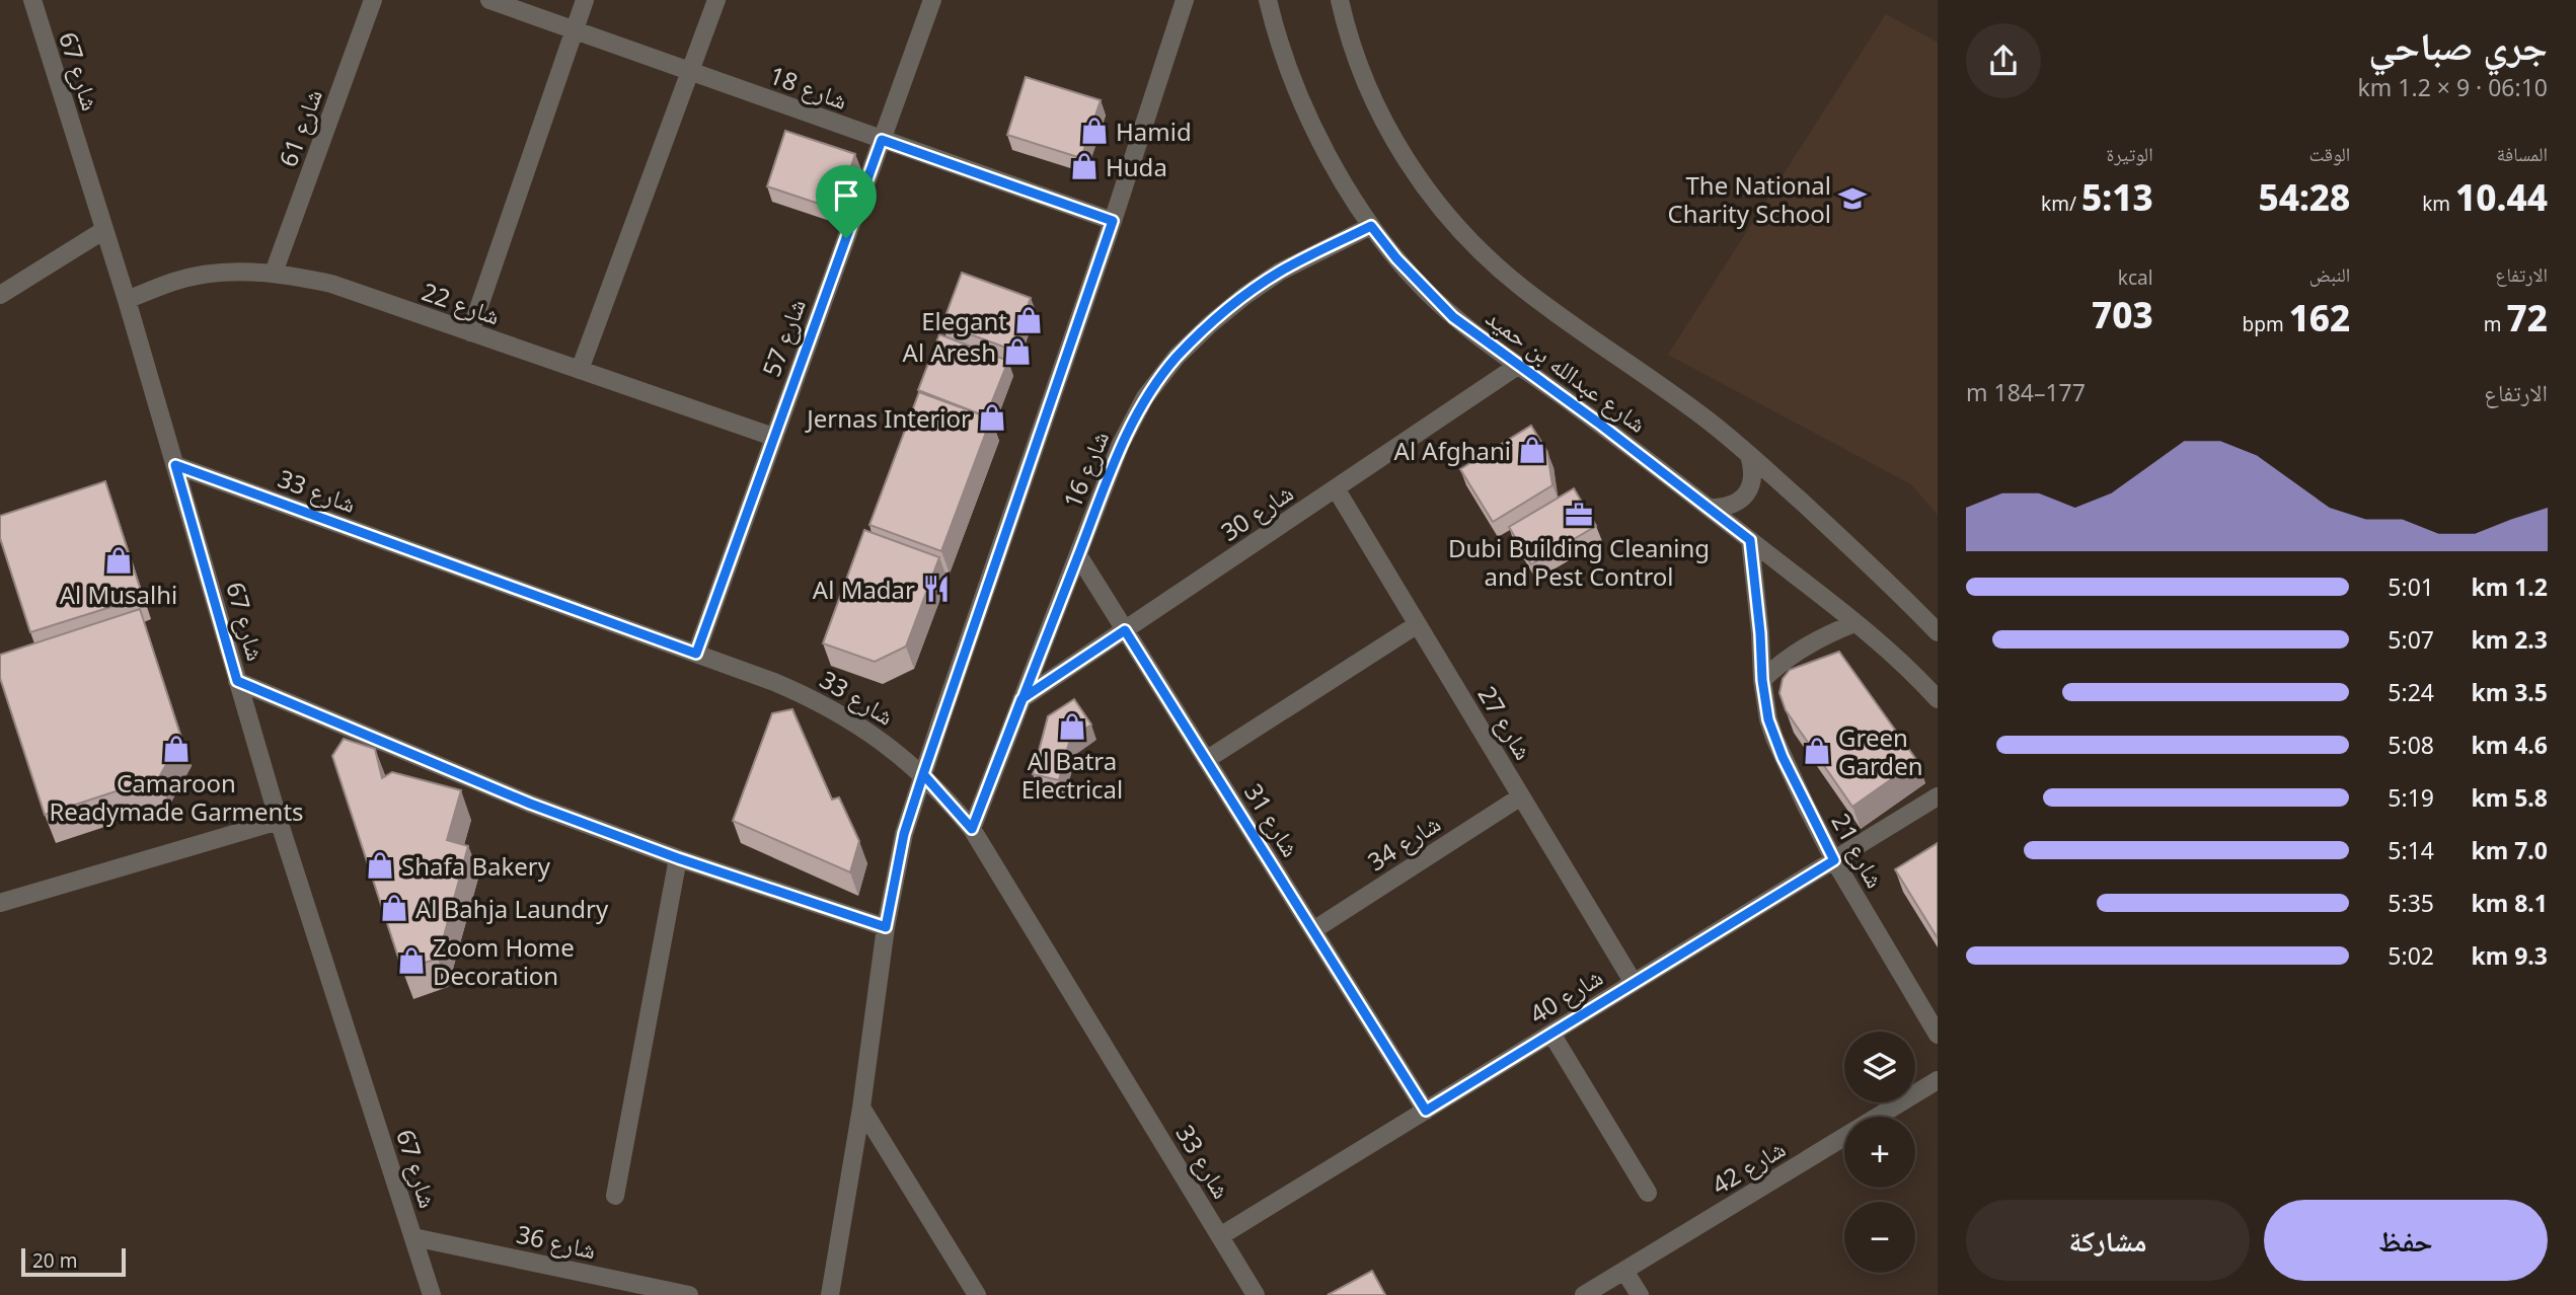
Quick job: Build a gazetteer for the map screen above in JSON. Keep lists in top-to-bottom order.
{
  "streets": {
    "street": [
      "شارع 67",
      "شارع 18",
      "شارع 61",
      "شارع 22",
      "شارع 57",
      "شارع عبدالله بن حميد",
      "شارع 16",
      "شارع 33",
      "شارع 30",
      "شارع 27",
      "شارع 31",
      "شارع 34",
      "شارع 21",
      "شارع 40",
      "شارع 42",
      "شارع 36"
    ]
  },
  "crossings": [
    ["شارع 67", "شارع 22"],
    ["شارع 67", "شارع 33"],
    ["شارع 67", "شارع 36"],
    ["شارع 18", "شارع 57"],
    ["شارع 61", "شارع 22"],
    ["شارع 22", "شارع 57"],
    ["شارع 57", "شارع 33"],
    ["شارع عبدالله بن حميد", "شارع 16"],
    ["شارع عبدالله بن حميد", "شارع 30"],
    ["شارع عبدالله بن حميد", "شارع 21"],
    ["شارع 16", "شارع 33"],
    ["شارع 16", "شارع 30"],
    ["شارع 16", "شارع 31"],
    ["شارع 33", "شارع 40"],
    ["شارع 30", "شارع 27"],
    ["شارع 30", "شارع 31"],
    ["شارع 27", "شارع 34"],
    ["شارع 27", "شارع 40"],
    ["شارع 31", "شارع 34"],
    ["شارع 31", "شارع 40"],
    ["شارع 21", "شارع 40"]
  ],
  "places": {
    "shop": [
      "Hamid",
      "Huda",
      "Elegant",
      "Al Aresh",
      "Jernas Interior",
      "Al Afghani",
      "Al Musalhi",
      "Al Batra Electrical",
      "Camaroon Readymade Garments",
      "Green Garden",
      "Shafa Bakery",
      "Al Bahja Laundry",
      "Zoom Home Decoration"
    ],
    "school or university": ["The National Charity School"],
    "office": ["Dubi Building Cleaning and Pest Control"],
    "restaurant": ["Al Madar"]
  },
  "scale_bar": "20 m",
  "page": {
    "heading": ["جري صباحي", "06:10 · 9 × 1.2 km"],
    "stats": [
      ["المسافة", "10.44 km"],
      ["الوقت", "54:28"],
      ["الوتيرة", "5:13 /km"],
      ["الارتفاع", "72 m"],
      ["النبض", "162 bpm"],
      ["kcal", "703"]
    ],
    "chart": ["الارتفاع", "177–184 m"],
    "list": [
      {
        "name": "1.2 km",
        "note": "5:01"
      },
      {
        "name": "2.3 km",
        "note": "5:07"
      },
      {
        "name": "3.5 km",
        "note": "5:24"
      },
      {
        "name": "4.6 km",
        "note": "5:08"
      },
      {
        "name": "5.8 km",
        "note": "5:19"
      },
      {
        "name": "7.0 km",
        "note": "5:14"
      },
      {
        "name": "8.1 km",
        "note": "5:35"
      },
      {
        "name": "9.3 km",
        "note": "5:02"
      }
    ],
    "map_buttons": ["+", "−"],
    "buttons": ["حفظ", "مشاركة"],
    "scale": "20 m"
  }
}
